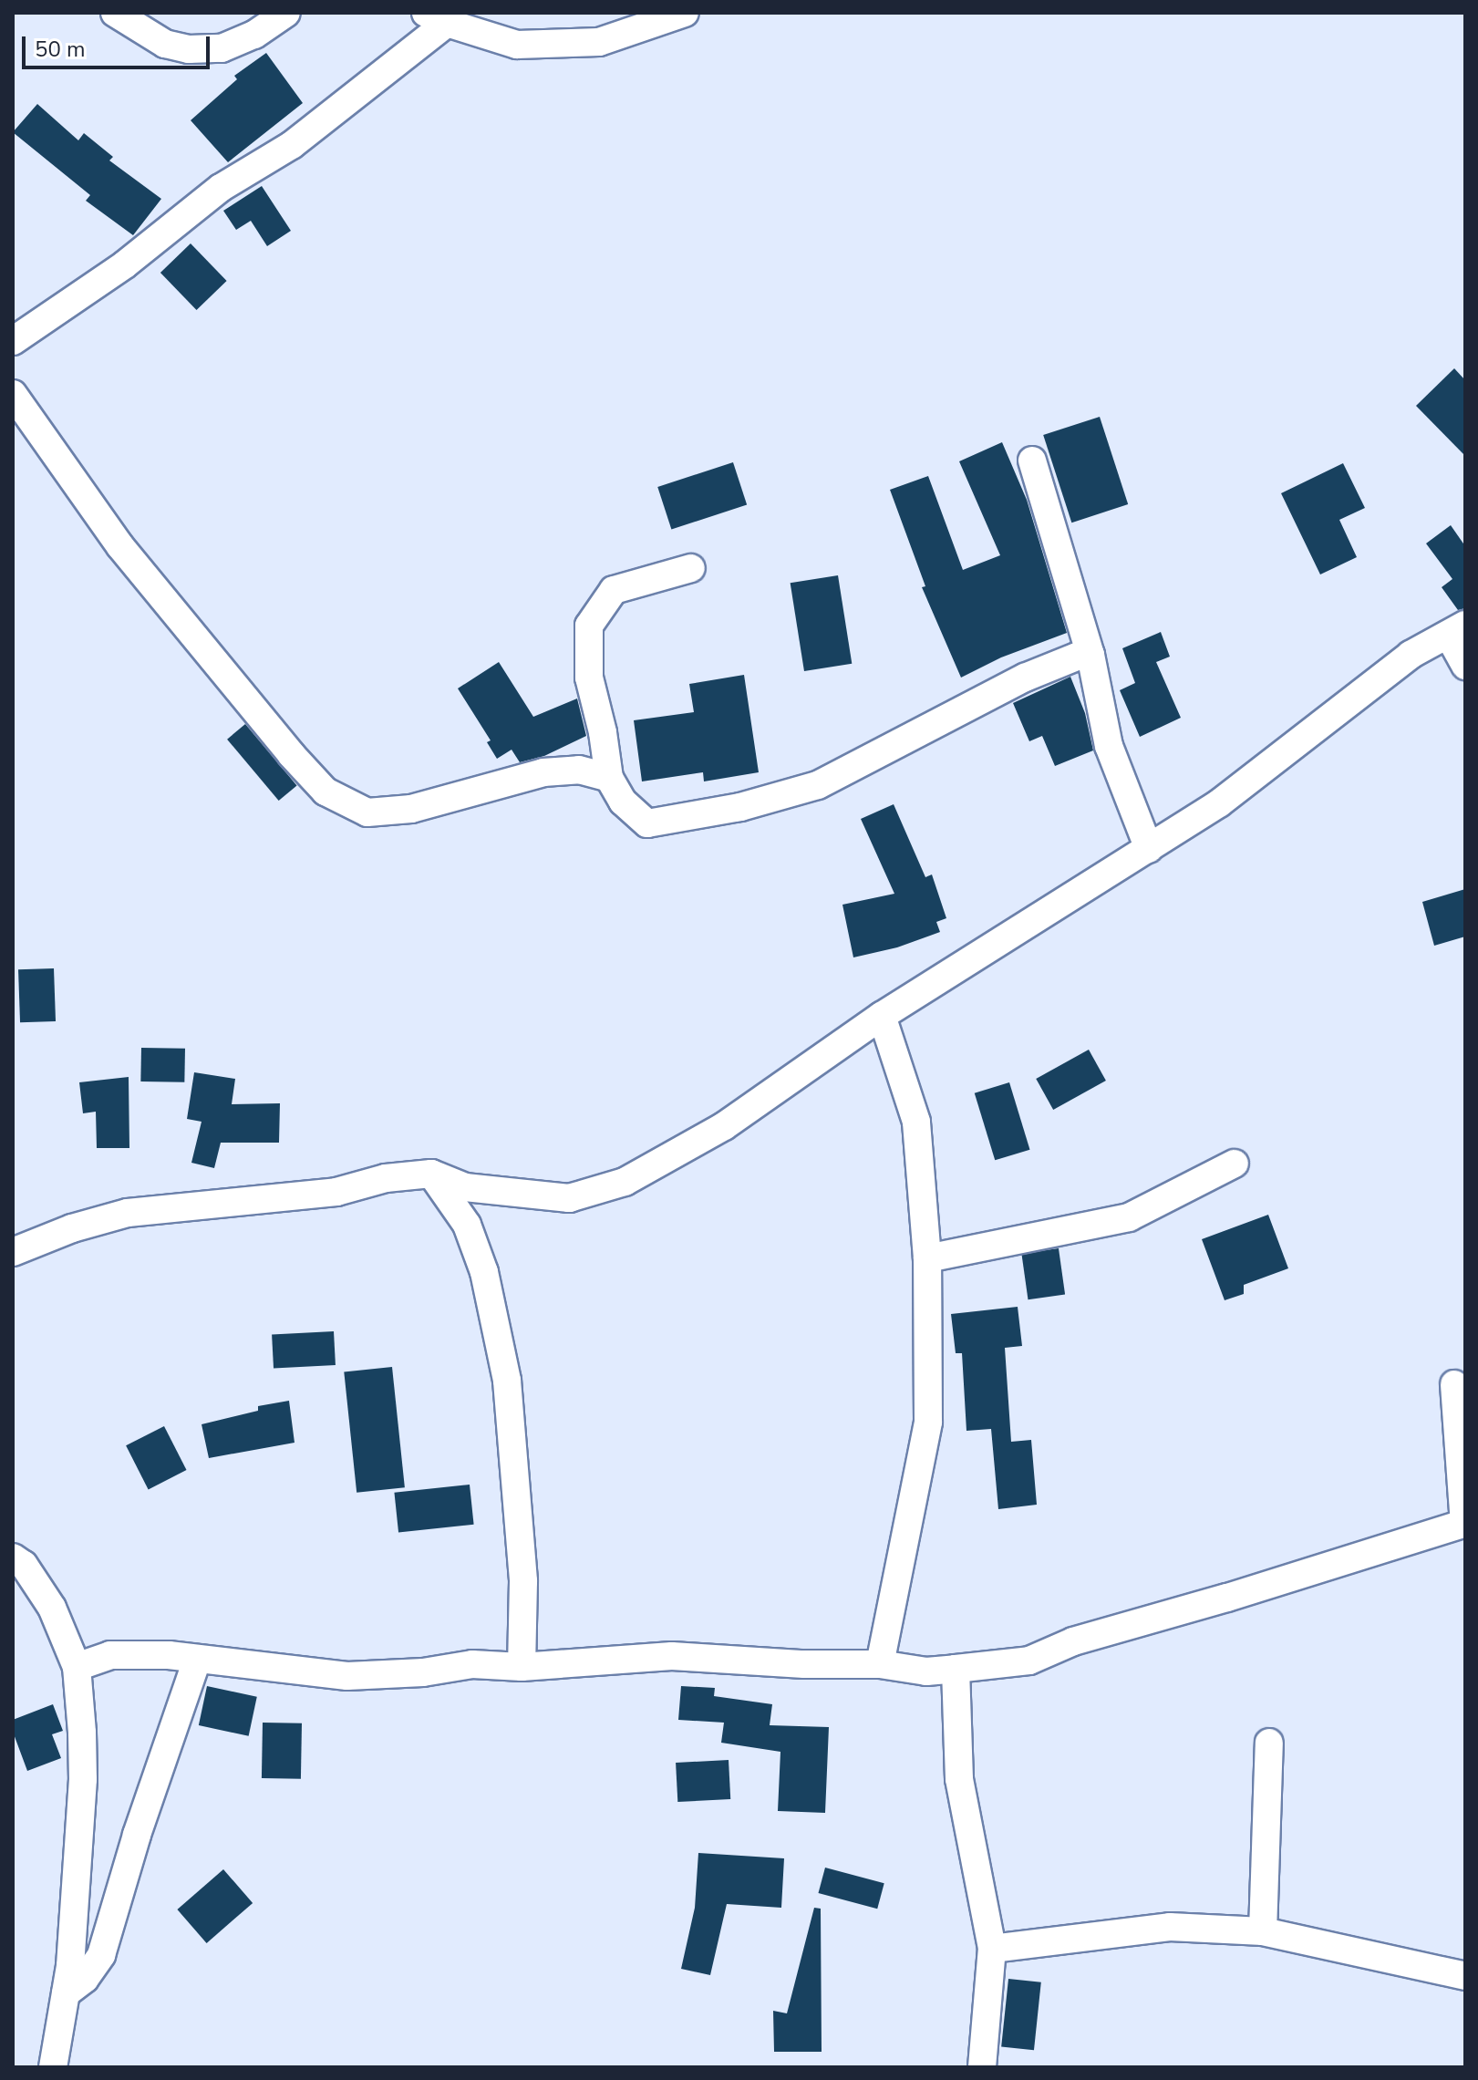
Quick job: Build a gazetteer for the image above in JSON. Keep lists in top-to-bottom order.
{
  "scale_bar": "50 m"
}
